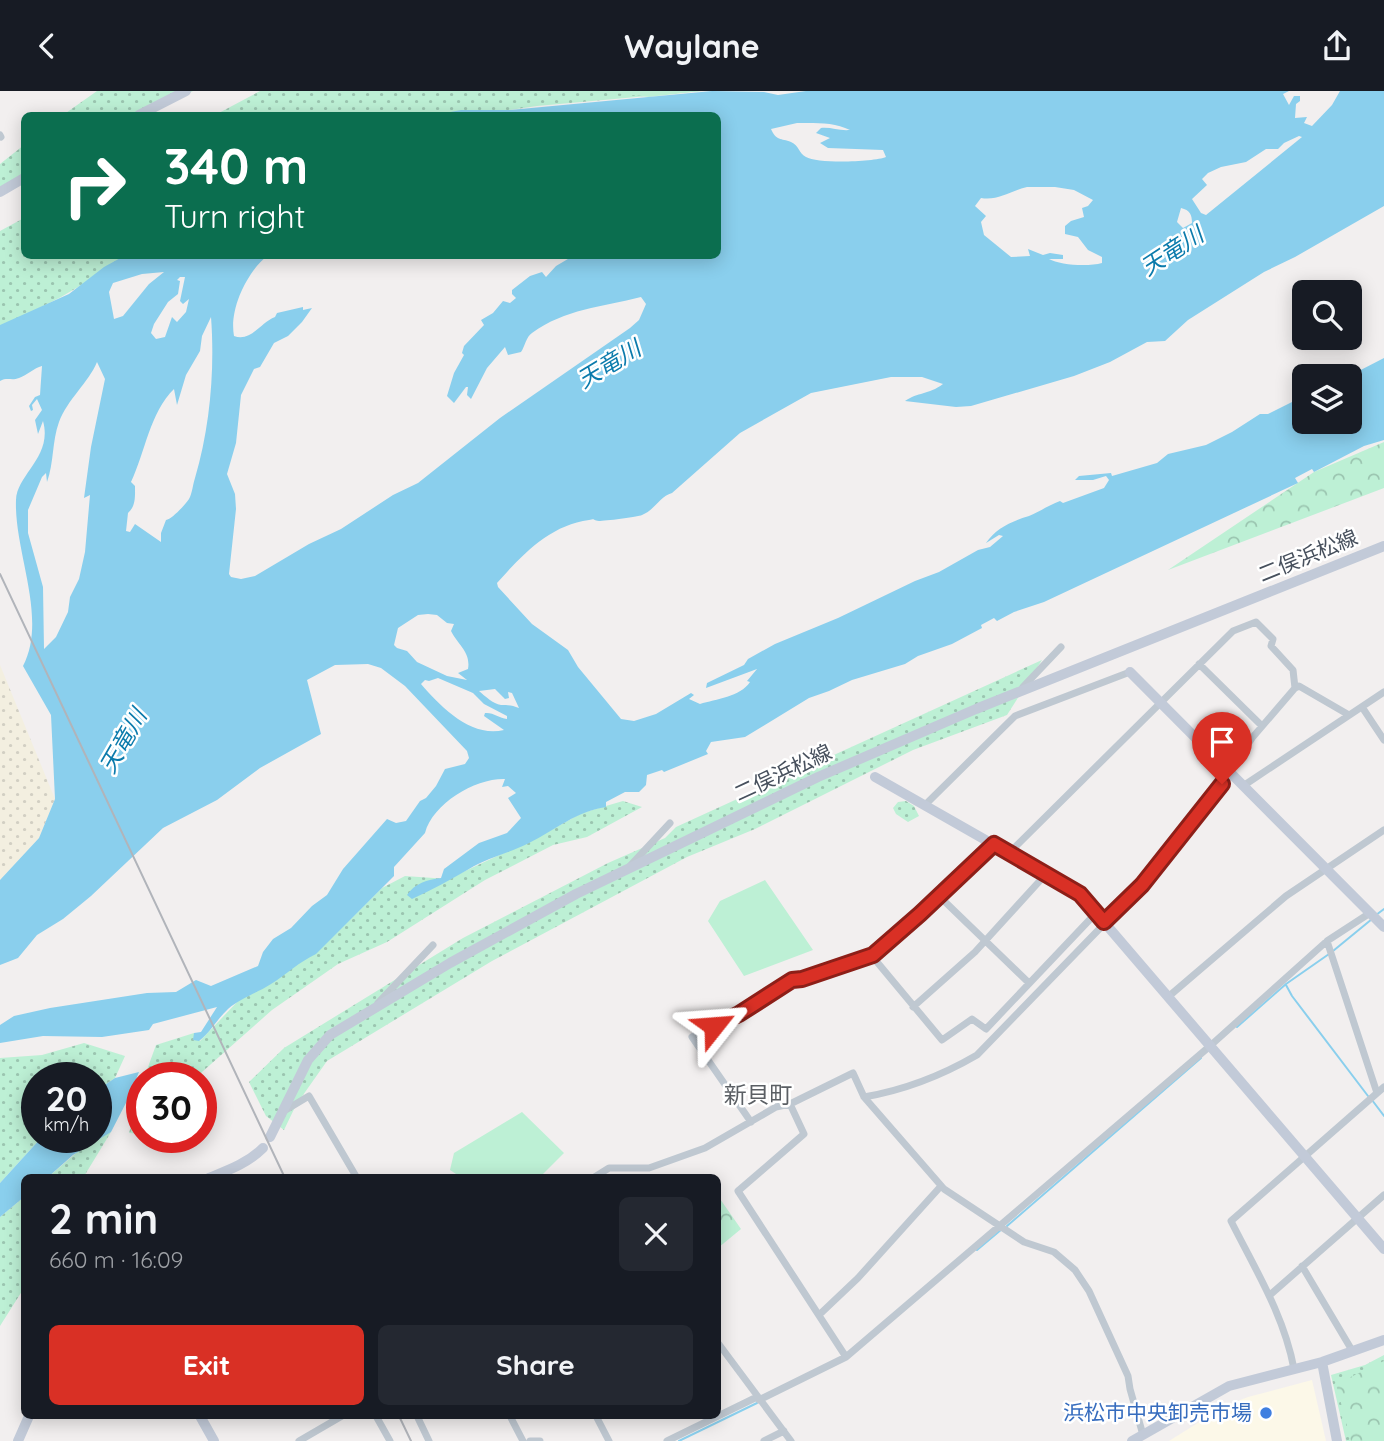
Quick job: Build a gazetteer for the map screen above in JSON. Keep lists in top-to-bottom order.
{
  "streets": {
    "street": ["二俣浜松線"]
  },
  "districts": ["新貝町"],
  "water": ["天竜川"],
  "places": ["浜松市中央卸売市場"],
  "page": {
    "header": "Waylane",
    "turn": ["340 m", "Turn right"],
    "speed": "20 km/h",
    "limit": "30",
    "heading": ["2 min", "660 m · 16:09"],
    "buttons": ["Exit", "Share"]
  }
}
